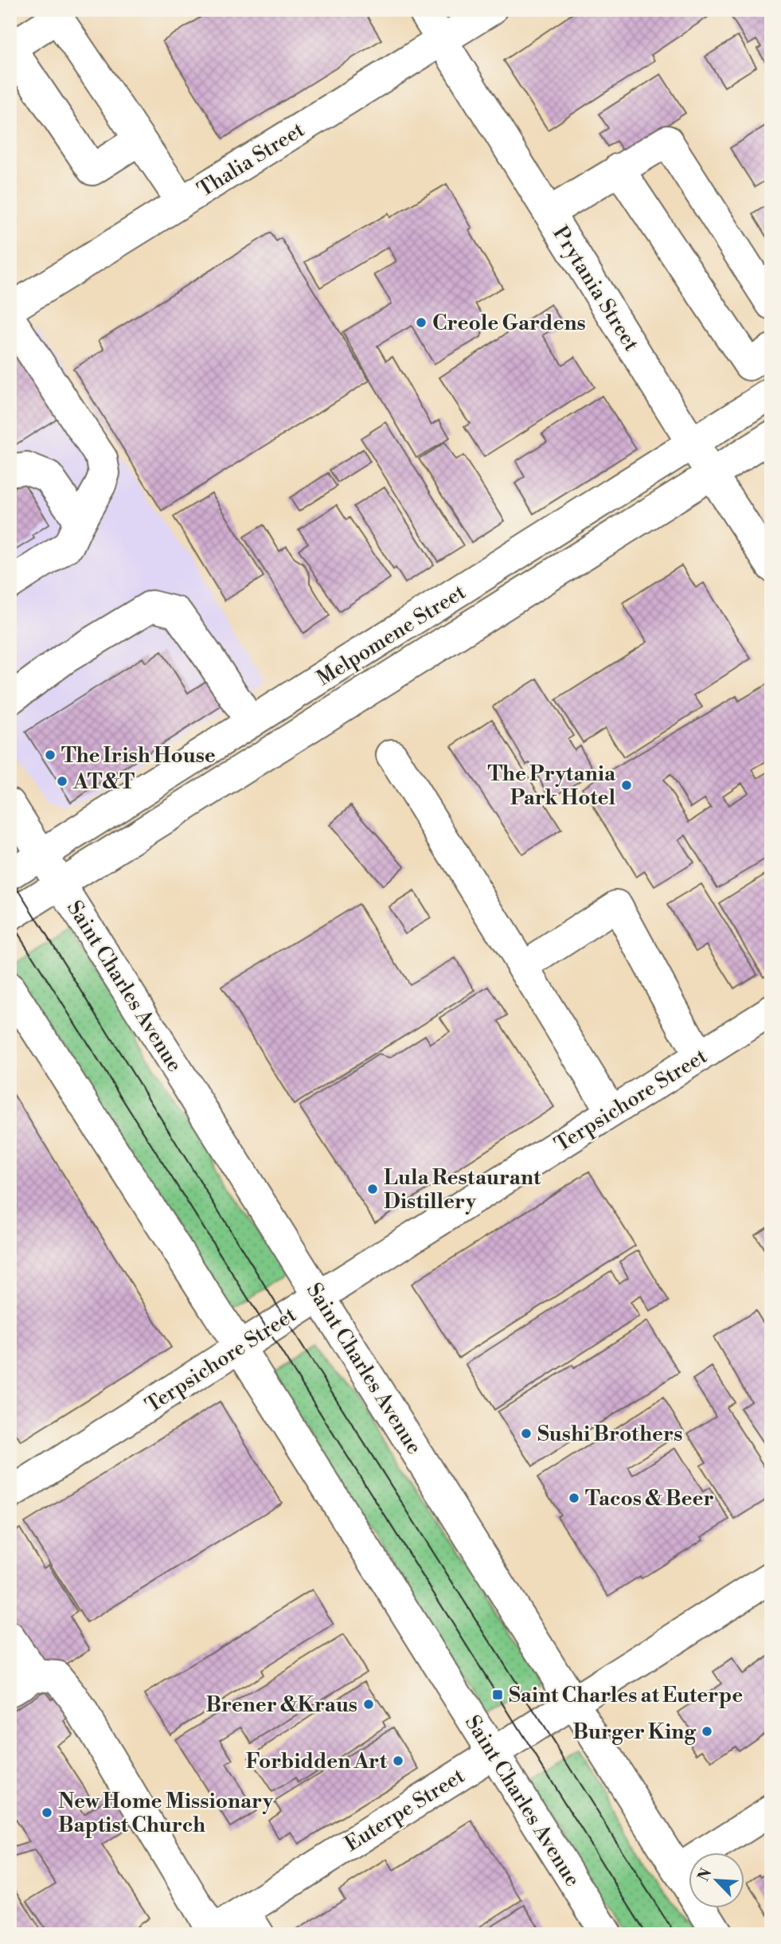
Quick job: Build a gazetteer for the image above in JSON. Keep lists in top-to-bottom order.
{
  "streets": {
    "street": [
      "Thalia Street",
      "Prytania Street",
      "Melpomene Street",
      "Saint Charles Avenue",
      "Terpsichore Street",
      "Euterpe Street"
    ]
  },
  "crossings": [
    ["Thalia Street", "Prytania Street"],
    ["Prytania Street", "Melpomene Street"],
    ["Melpomene Street", "Saint Charles Avenue"],
    ["Saint Charles Avenue", "Terpsichore Street"],
    ["Saint Charles Avenue", "Euterpe Street"]
  ],
  "places": {
    "other": [
      "Creole Gardens",
      "The Irish House",
      "AT&T",
      "The Prytania Park Hotel",
      "Lula Restaurant Distillery",
      "Sushi Brothers",
      "Tacos & Beer",
      "Brener &Kraus",
      "Burger King",
      "Forbidden Art",
      "New Home Missionary Baptist Church"
    ],
    "transit": ["Saint Charles at Euterpe"]
  },
  "north": "top left"
}
